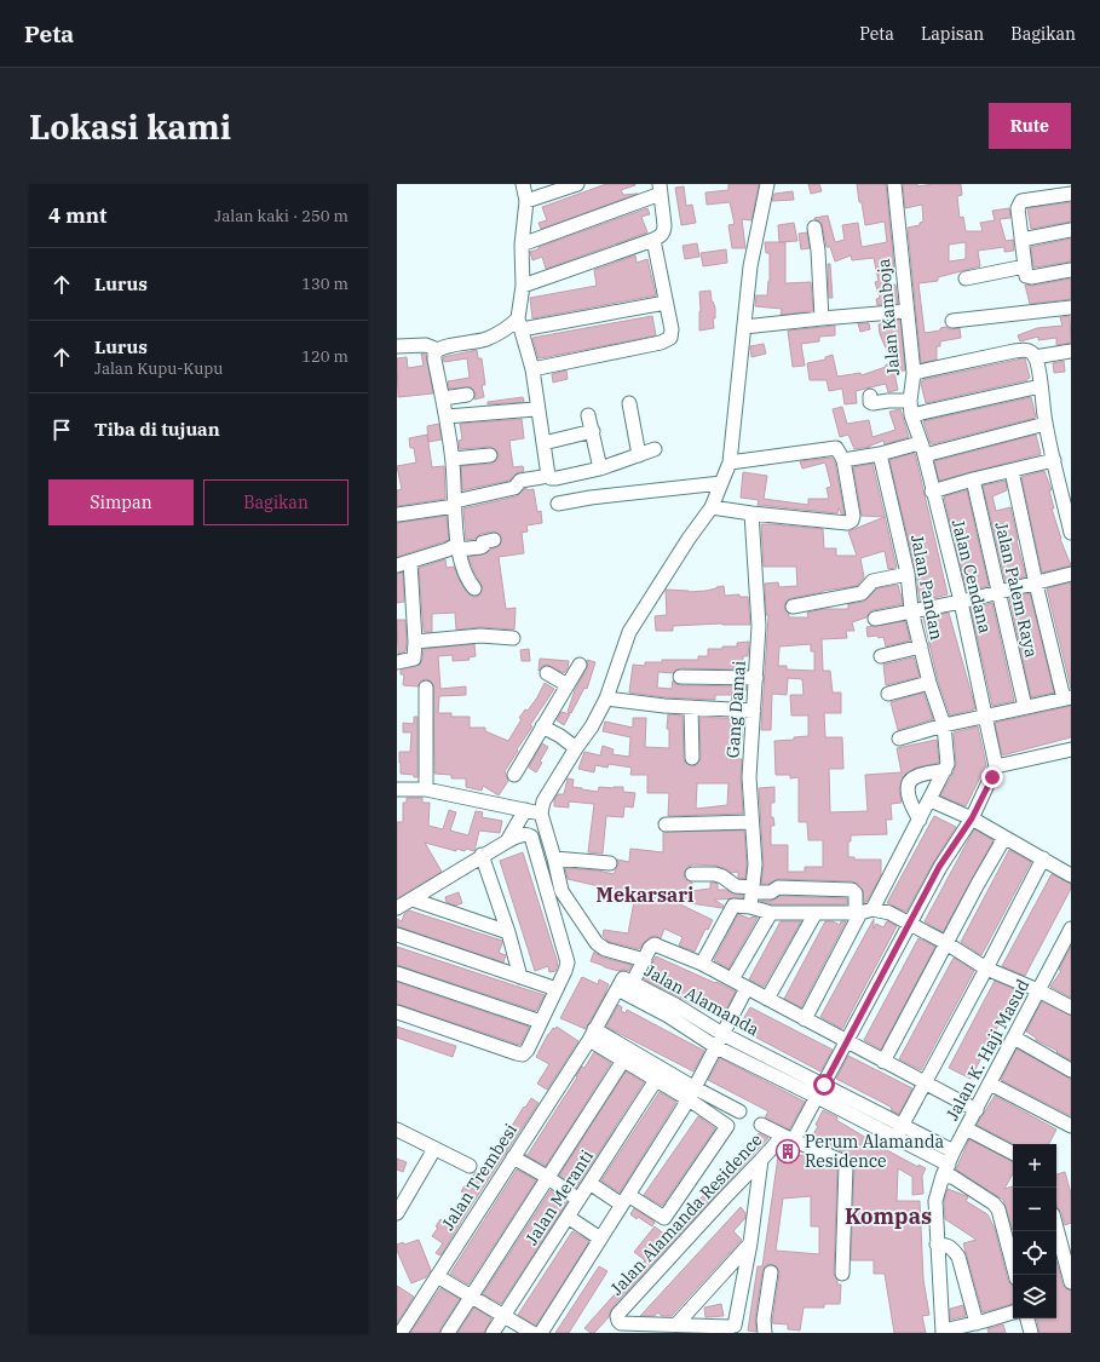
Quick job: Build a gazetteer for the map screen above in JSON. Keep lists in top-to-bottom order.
{
  "streets": {
    "street": [
      "Jalan Kamboja",
      "Jalan Cendana",
      "Jalan Pandan",
      "Jalan Palem Raya",
      "Gang Damai",
      "Jalan Alamanda",
      "Jalan K. Haji Masud",
      "Jalan Trembesi",
      "Jalan Meranti",
      "Jalan Alamanda Residence"
    ]
  },
  "crossings": [
    ["Jalan Kamboja", "Jalan Cendana"],
    ["Jalan Cendana", "Jalan Alamanda Residence"],
    ["Jalan Alamanda", "Jalan K. Haji Masud"],
    ["Jalan Alamanda", "Jalan Trembesi"],
    ["Jalan Alamanda", "Jalan Alamanda Residence"]
  ],
  "districts": ["Mekarsari", "Kompas"],
  "places": {
    "building": ["Perum Alamanda Residence"]
  },
  "page": {
    "header": "Peta",
    "nav": ["Peta", "Lapisan", "Bagikan"],
    "buttons": [
      "Rute",
      ["Simpan", "Bagikan"]
    ],
    "title": "Lokasi kami",
    "heading": ["4 mnt", "Jalan kaki · 250 m"],
    "list": [
      ["Lurus", "130 m"],
      ["Lurus", "Jalan Kupu-Kupu", "120 m"],
      "Tiba di tujuan"
    ],
    "map_buttons": ["+", "−"]
  }
}
